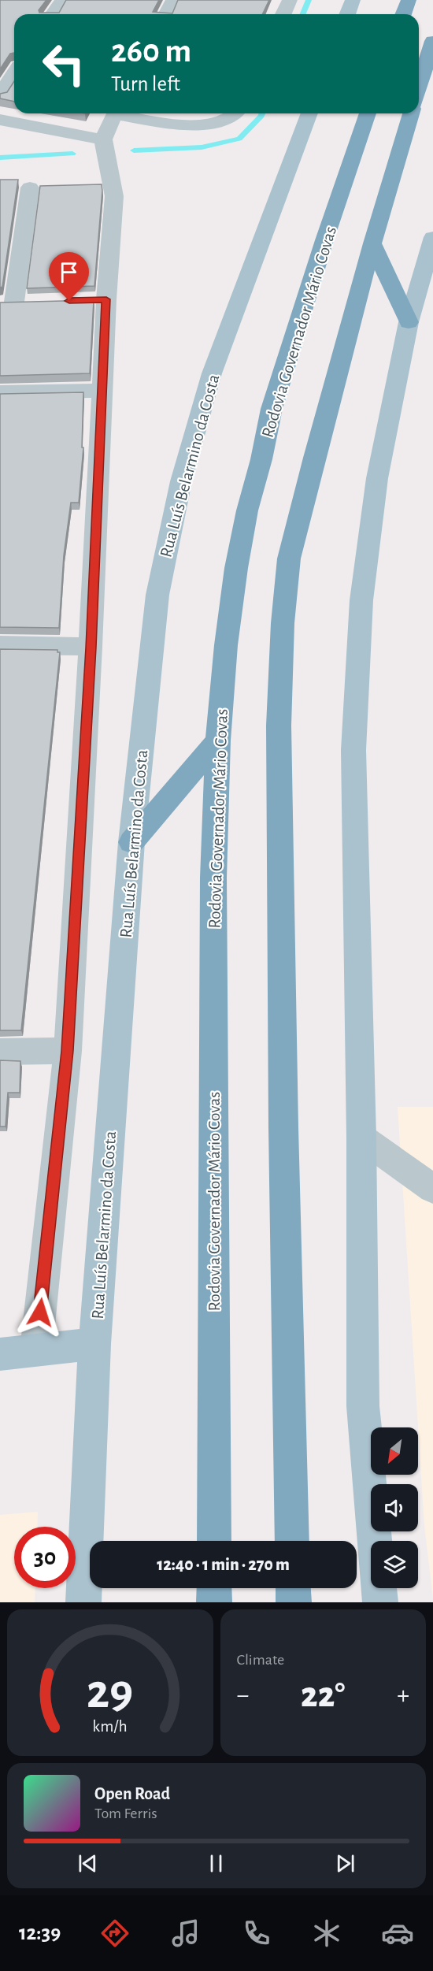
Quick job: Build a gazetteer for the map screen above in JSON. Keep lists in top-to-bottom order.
{
  "streets": {
    "highway": ["Rodovia Governador Mário Covas"],
    "main road": ["Rua Luís Belarmino da Costa"]
  },
  "north": "bottom left",
  "page": {
    "turn": ["260 m", "Turn left"],
    "limit": "30",
    "trip": "12:40 · 1 min · 270 m",
    "tile": "Climate",
    "heat": ["−", "22°", "+"],
    "song": ["Open Road", "Tom Ferris"],
    "tabs": "12:39",
    "gauge": ["29", "km/h"]
  }
}
